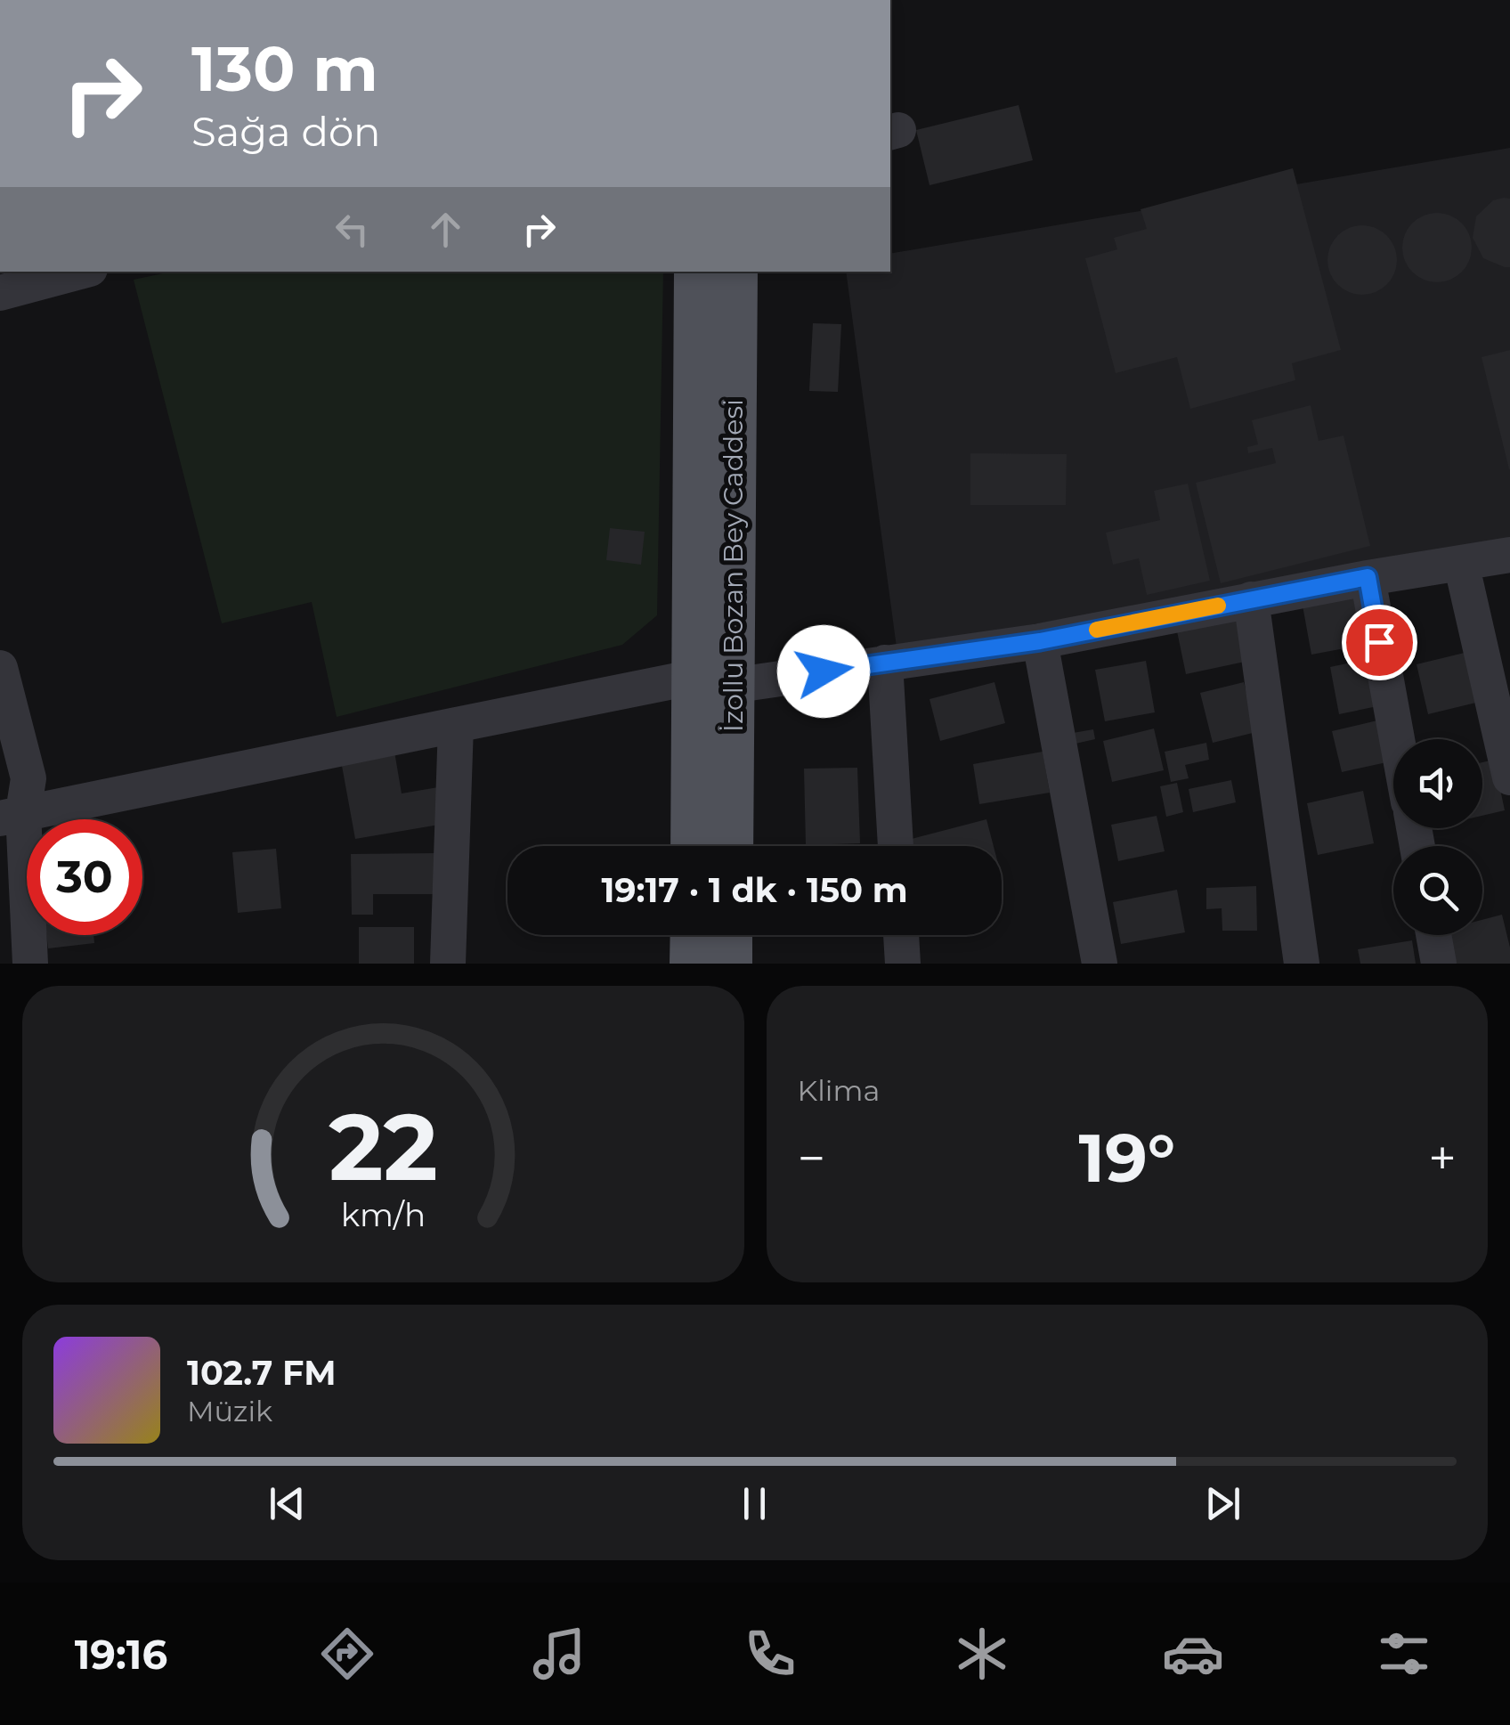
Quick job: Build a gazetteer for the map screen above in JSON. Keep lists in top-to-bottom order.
{
  "streets": {
    "main road": ["İzollu Bozan Bey Caddesi"]
  },
  "page": {
    "turn": ["130 m", "Sağa dön"],
    "limit": "30",
    "trip": "19:17 · 1 dk · 150 m",
    "tile": "Klima",
    "heat": ["−", "19°", "+"],
    "song": ["102.7 FM", "Müzik"],
    "tabs": "19:16",
    "gauge": ["22", "km/h"]
  }
}
